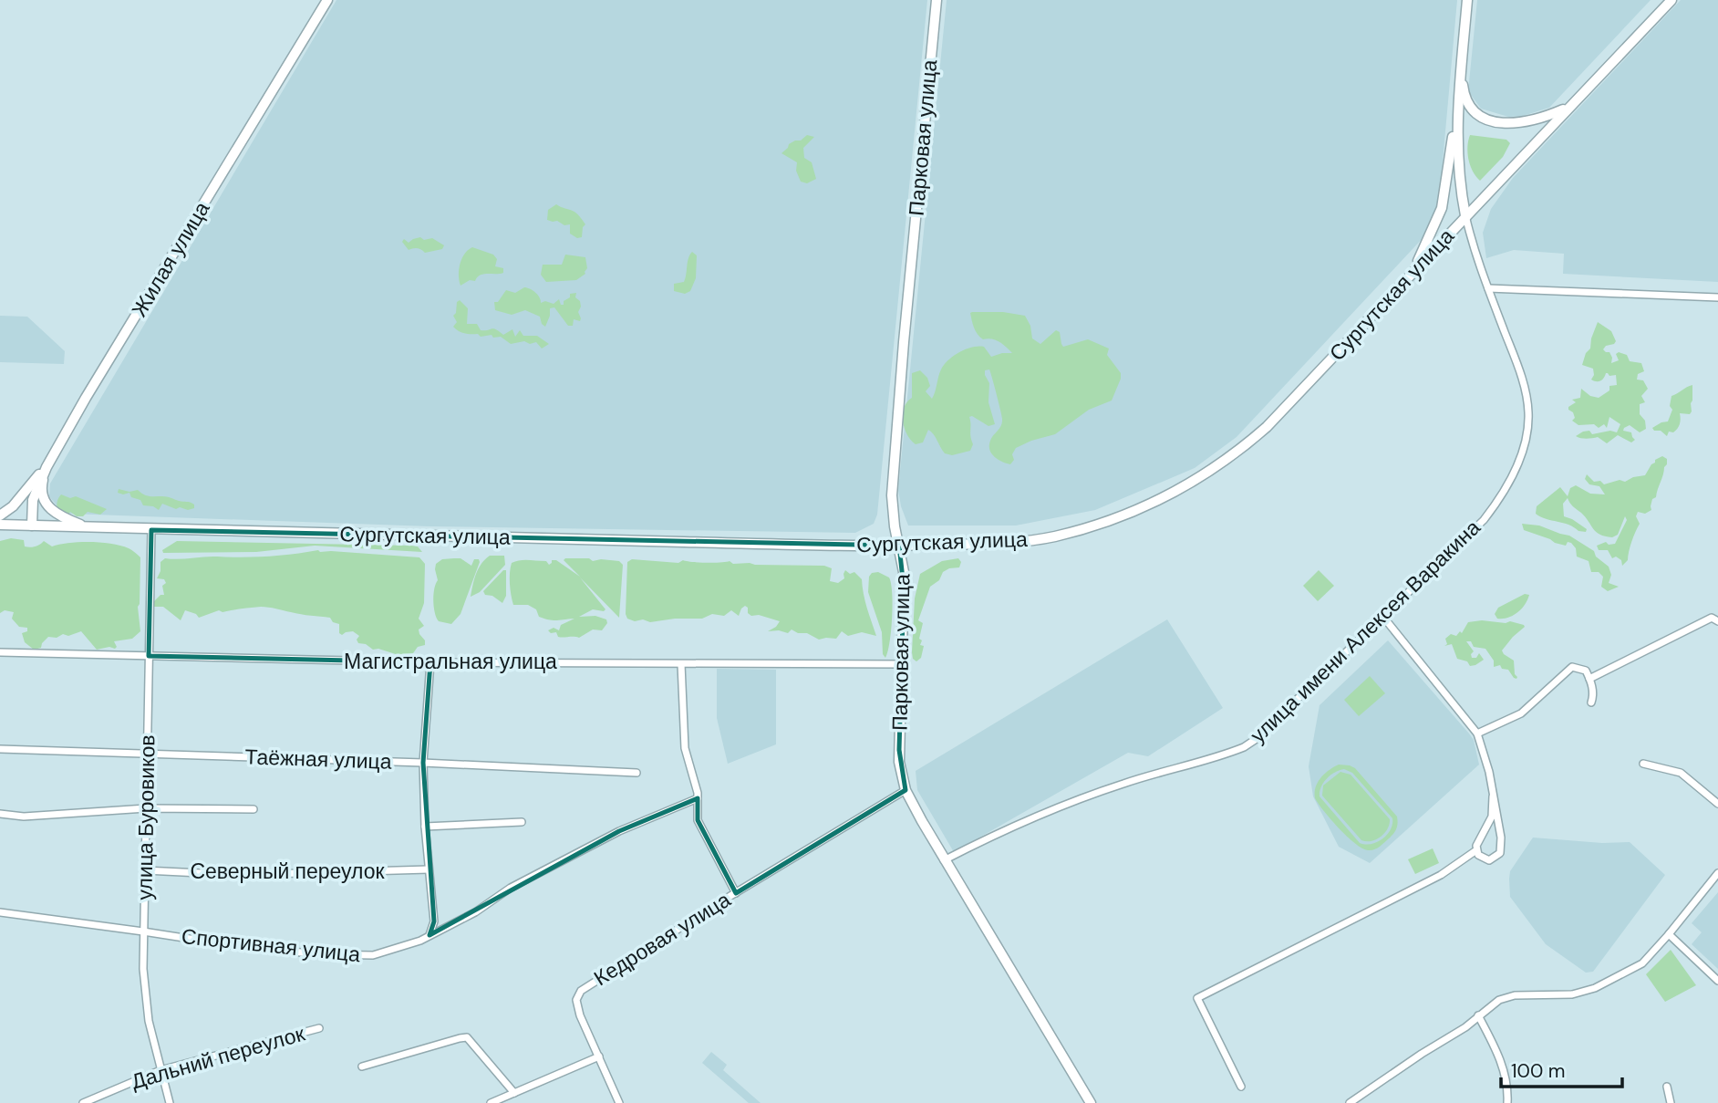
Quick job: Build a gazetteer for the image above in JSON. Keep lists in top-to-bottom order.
{
  "streets": {
    "main road": ["Парковая улица", "Жилая улица", "Сургутская улица"],
    "street": [
      "улица имени Алексея Варакина",
      "Магистральная улица",
      "Таёжная улица",
      "улица Буровиков",
      "Северный переулок",
      "Кедровая улица",
      "Спортивная улица",
      "Дальний переулок"
    ]
  },
  "crossings": [
    ["Парковая улица", "Сургутская улица"],
    ["Парковая улица", "улица имени Алексея Варакина"],
    ["Парковая улица", "Магистральная улица"],
    ["Парковая улица", "Кедровая улица"],
    ["Жилая улица", "Сургутская улица"],
    ["Сургутская улица", "улица имени Алексея Варакина"],
    ["Сургутская улица", "улица Буровиков"],
    ["Магистральная улица", "улица Буровиков"],
    ["Таёжная улица", "улица Буровиков"],
    ["улица Буровиков", "Северный переулок"],
    ["улица Буровиков", "Спортивная улица"],
    ["улица Буровиков", "Дальний переулок"]
  ],
  "scale_bar": "100 m"
}
